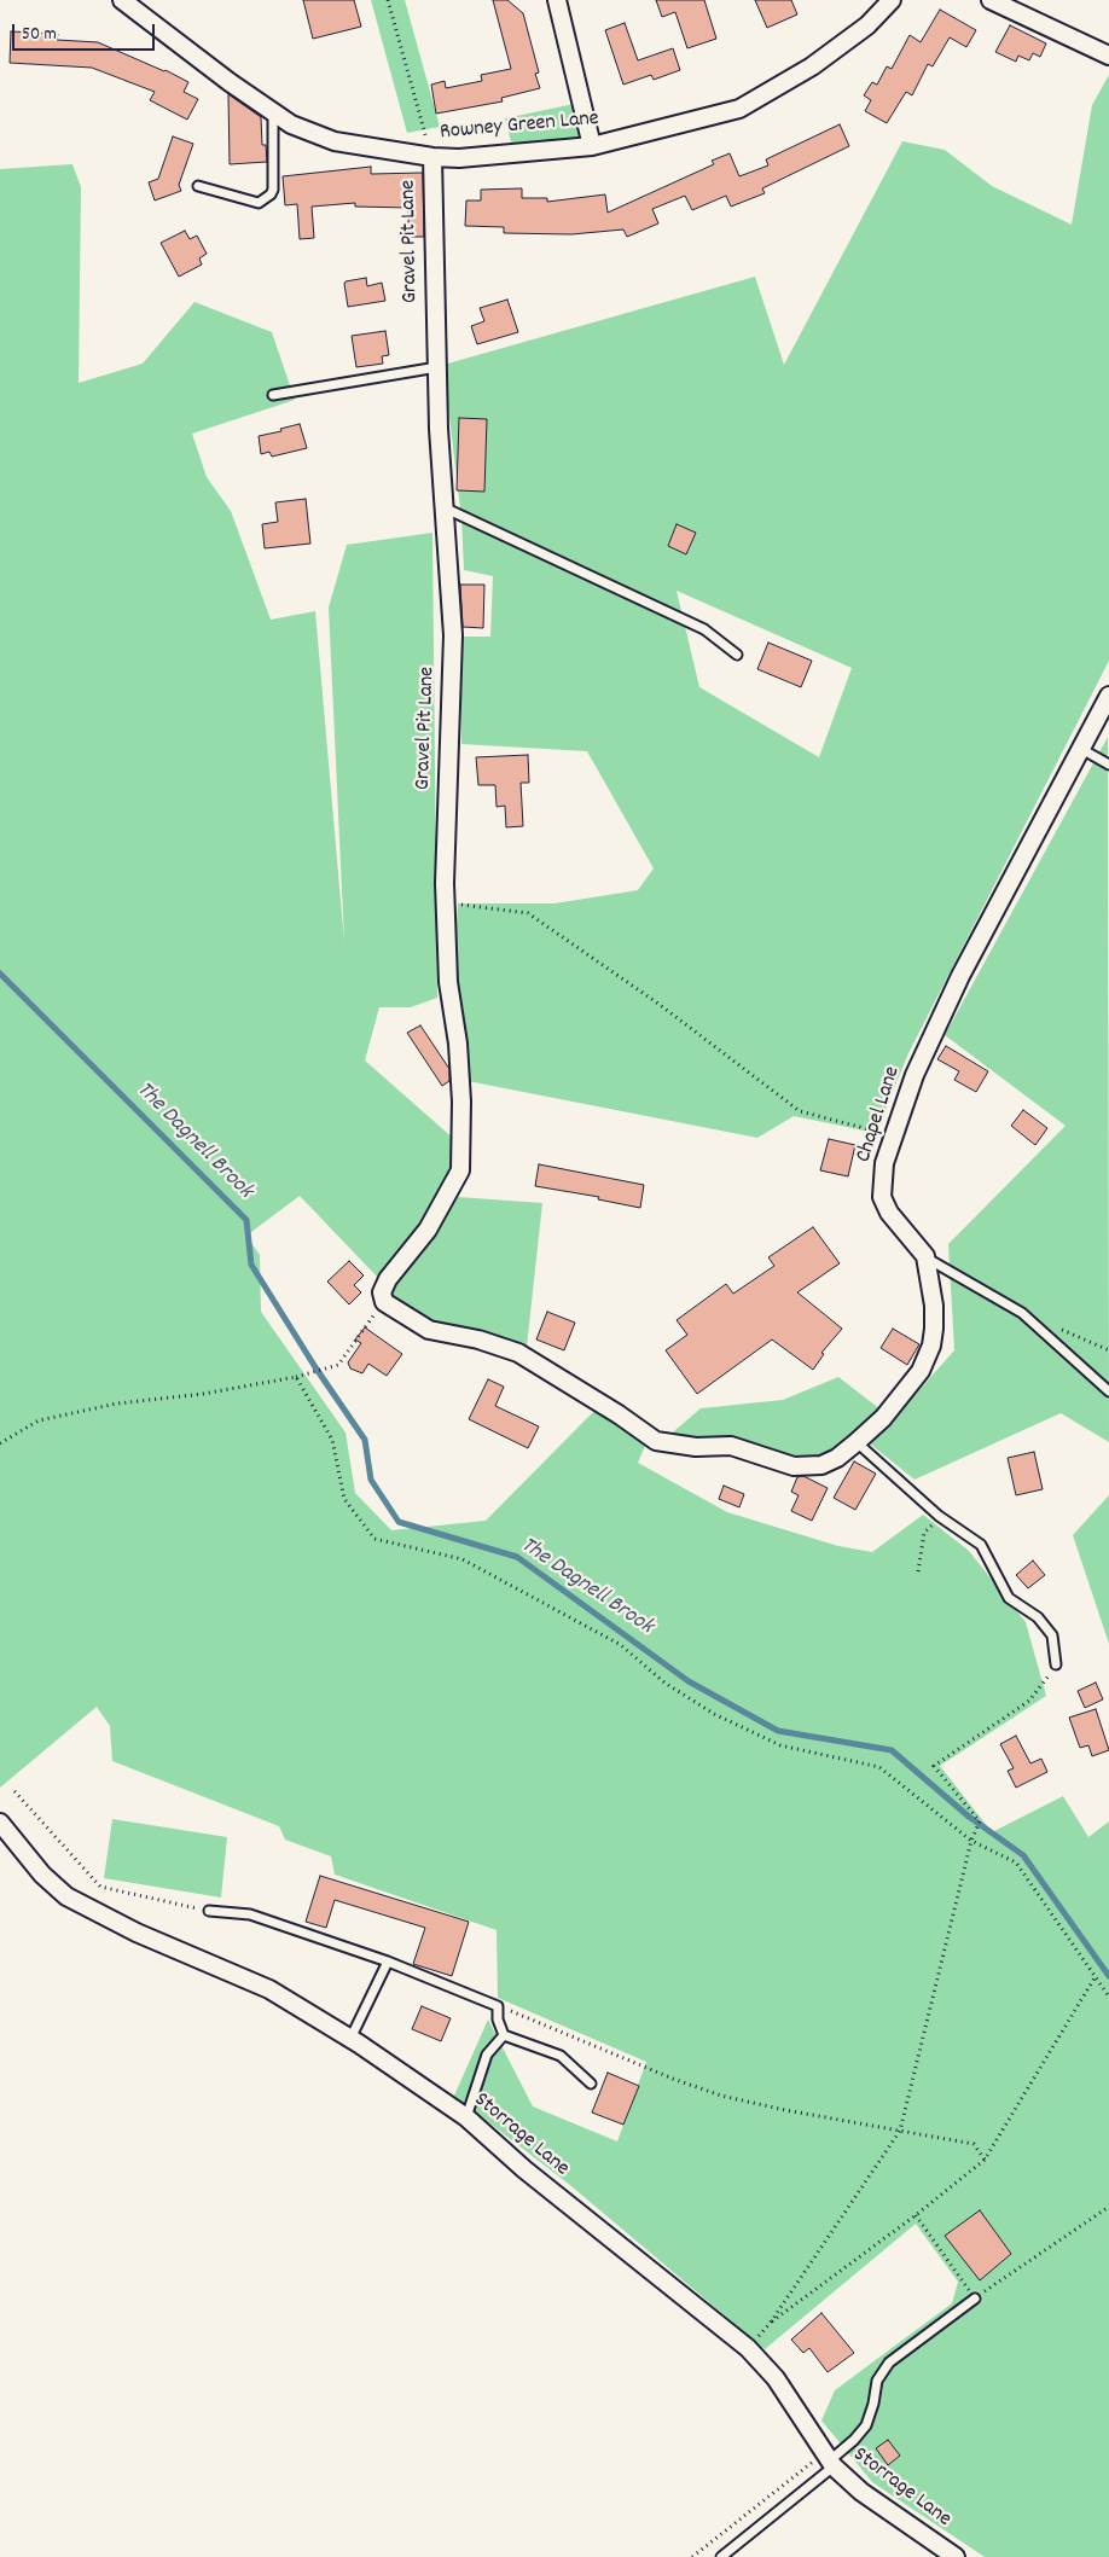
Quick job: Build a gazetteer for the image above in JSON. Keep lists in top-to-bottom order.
{
  "streets": {
    "street": [
      "Rowney Green Lane",
      "Gravel Pit Lane",
      "Chapel Lane",
      "Storrage Lane"
    ]
  },
  "crossings": [
    ["Rowney Green Lane", "Gravel Pit Lane"],
    ["Gravel Pit Lane", "Chapel Lane"]
  ],
  "water": ["The Dagnell Brook"],
  "scale_bar": "50 m"
}
